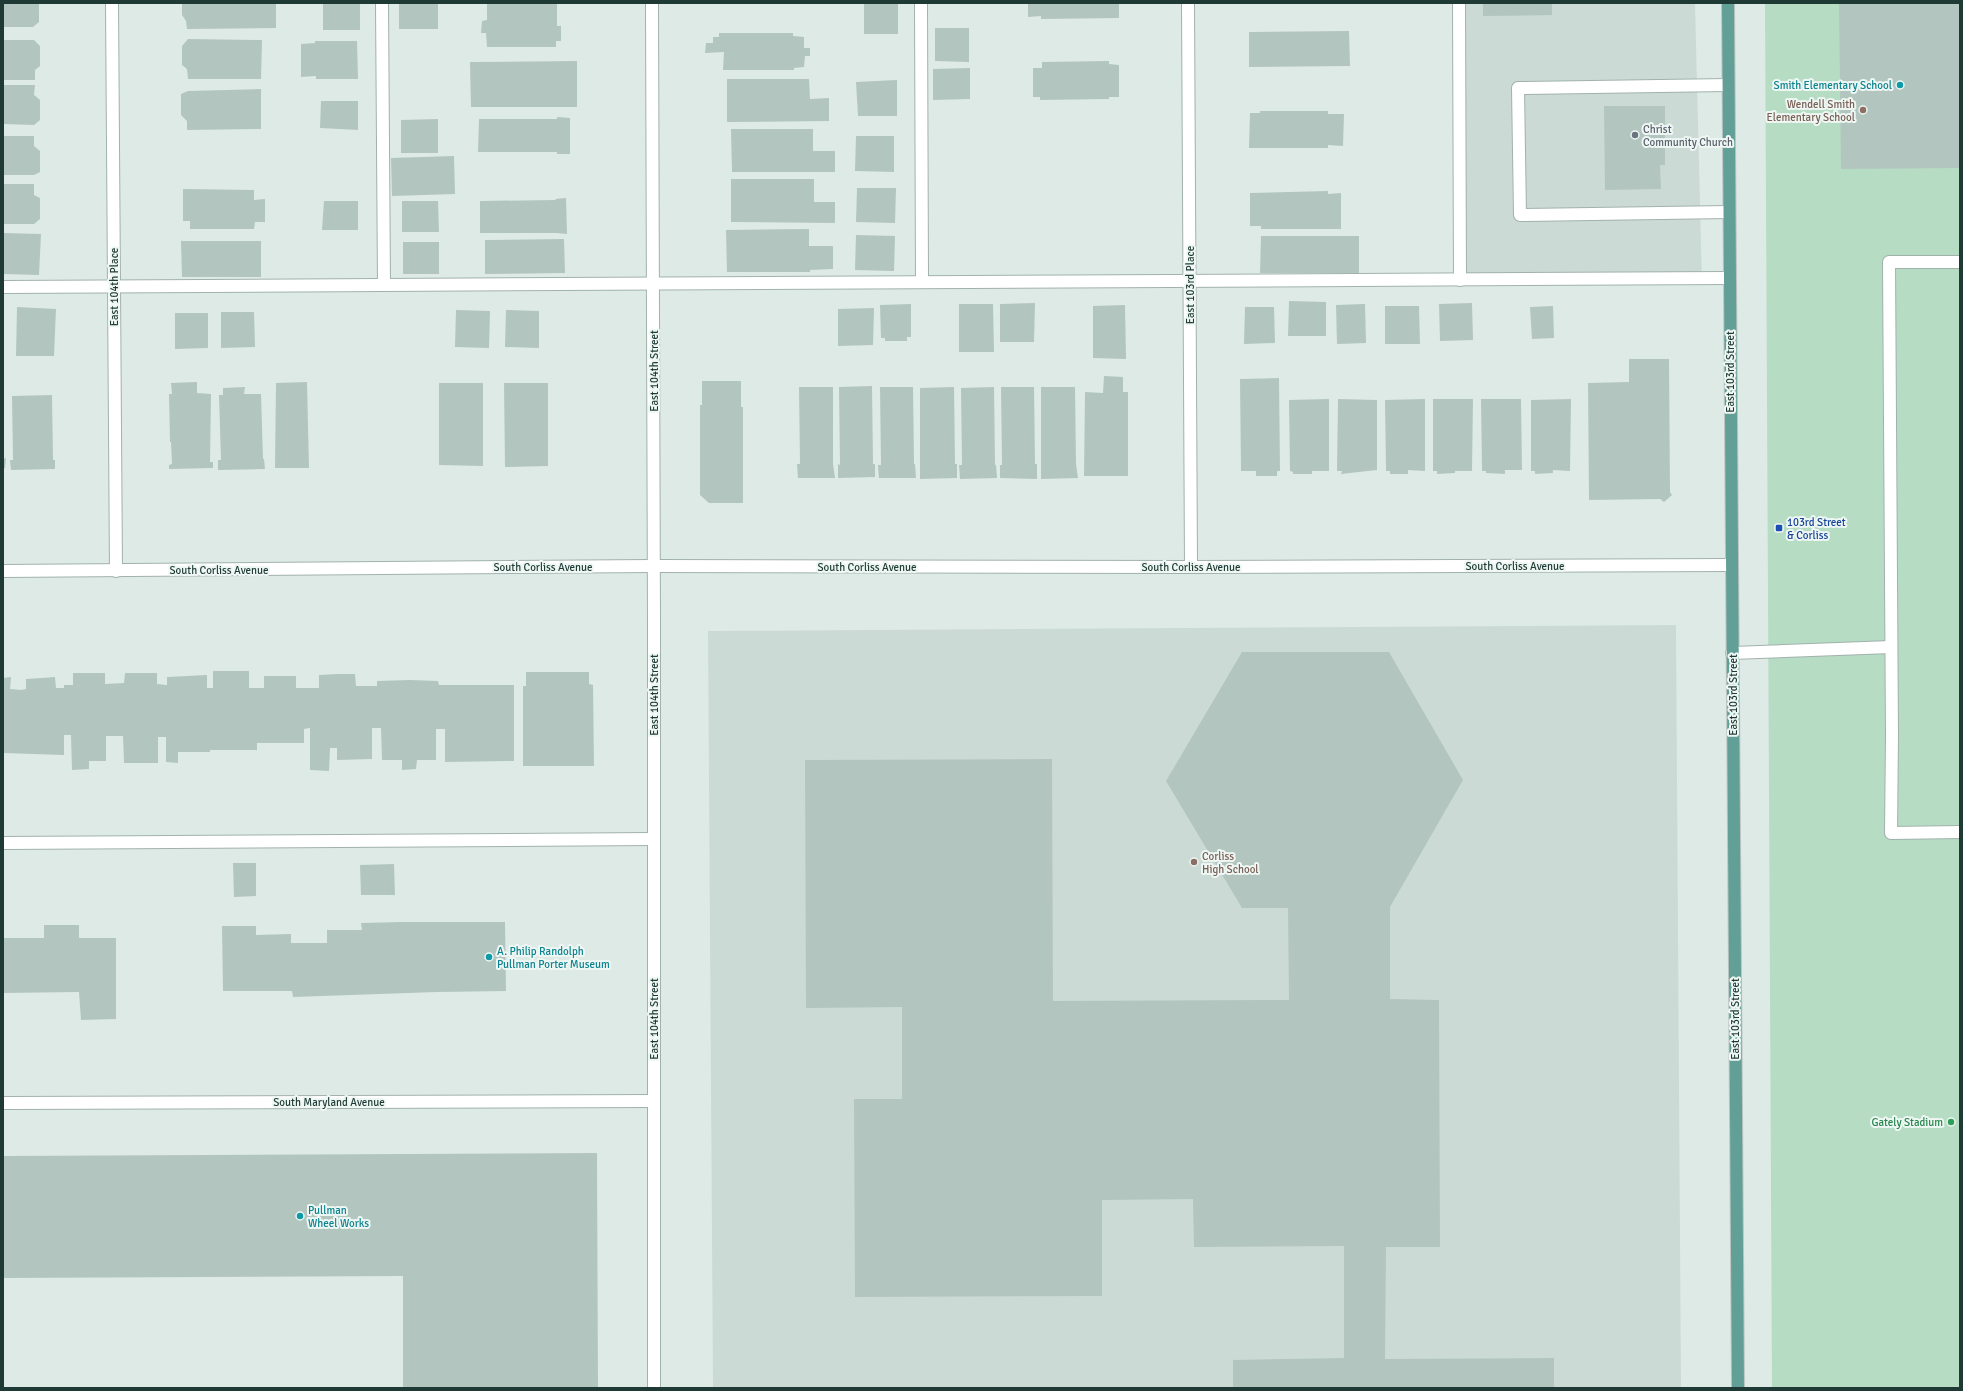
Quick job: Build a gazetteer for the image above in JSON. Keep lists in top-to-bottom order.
{
  "streets": {
    "main road": ["East 103rd Street"],
    "street": [
      "East 103rd Place",
      "East 104th Place",
      "East 104th Street",
      "South Corliss Avenue",
      "South Maryland Avenue"
    ]
  },
  "crossings": [
    ["East 103rd Place", "South Corliss Avenue"],
    ["East 104th Place", "South Corliss Avenue"],
    ["East 104th Street", "South Corliss Avenue"],
    ["East 104th Street", "South Maryland Avenue"],
    ["East 103rd Street", "South Corliss Avenue"]
  ],
  "places": {
    "other": [
      "Smith Elementary School",
      "Wendell Smith Elementary School",
      "Christ Community Church",
      "Corliss High School",
      "A. Philip Randolph Pullman Porter Museum",
      "Gately Stadium",
      "Pullman Wheel Works"
    ],
    "transit": ["103rd Street & Corliss"]
  }
}
